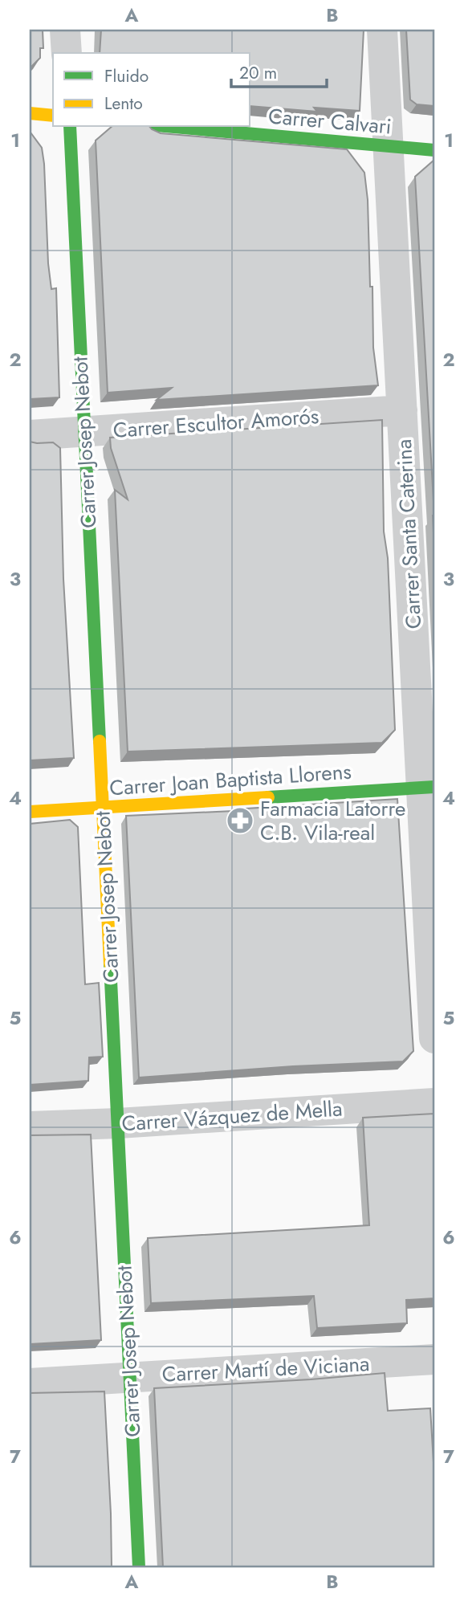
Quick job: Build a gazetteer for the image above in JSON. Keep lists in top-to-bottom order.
{
  "streets": {
    "street": [
      "Carrer Calvari",
      "Carrer Escultor Amorós",
      "Carrer Josep Nebot",
      "Carrer Santa Caterina",
      "Carrer Joan Baptista Llorens",
      "Carrer Vázquez de Mella",
      "Carrer Martí de Viciana"
    ]
  },
  "crossings": [
    ["Carrer Calvari", "Carrer Santa Caterina"],
    ["Carrer Escultor Amorós", "Carrer Josep Nebot"],
    ["Carrer Escultor Amorós", "Carrer Santa Caterina"],
    ["Carrer Josep Nebot", "Carrer Joan Baptista Llorens"],
    ["Carrer Josep Nebot", "Carrer Vázquez de Mella"],
    ["Carrer Josep Nebot", "Carrer Martí de Viciana"],
    ["Carrer Santa Caterina", "Carrer Joan Baptista Llorens"]
  ],
  "places": {
    "pharmacy": ["Farmacia Latorre C.B. Vila-real"]
  },
  "legend": ["Fluido", "Lento"],
  "scale_bar": "20 m",
  "grid": {
    "columns": ["A", "B"],
    "rows": [
      "1",
      "2",
      "3",
      "4",
      "5",
      "6",
      "7"
    ]
  }
}
